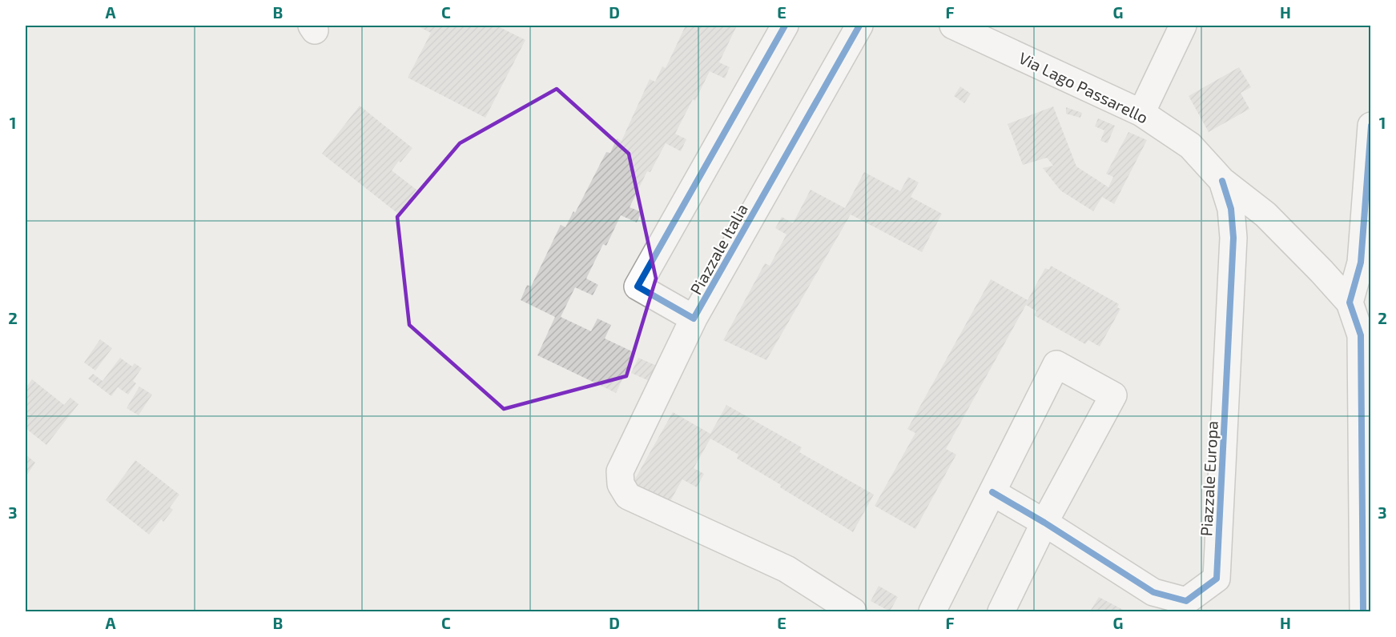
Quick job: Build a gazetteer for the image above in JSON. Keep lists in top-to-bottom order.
{
  "streets": {
    "street": ["Via Lago Passarello", "Piazzale Italia", "Piazzale Europa"]
  },
  "crossings": [
    ["Via Lago Passarello", "Piazzale Europa"]
  ],
  "grid": {
    "columns": [
      "A",
      "B",
      "C",
      "D",
      "E",
      "F",
      "G",
      "H"
    ],
    "rows": ["1", "2", "3"]
  }
}
